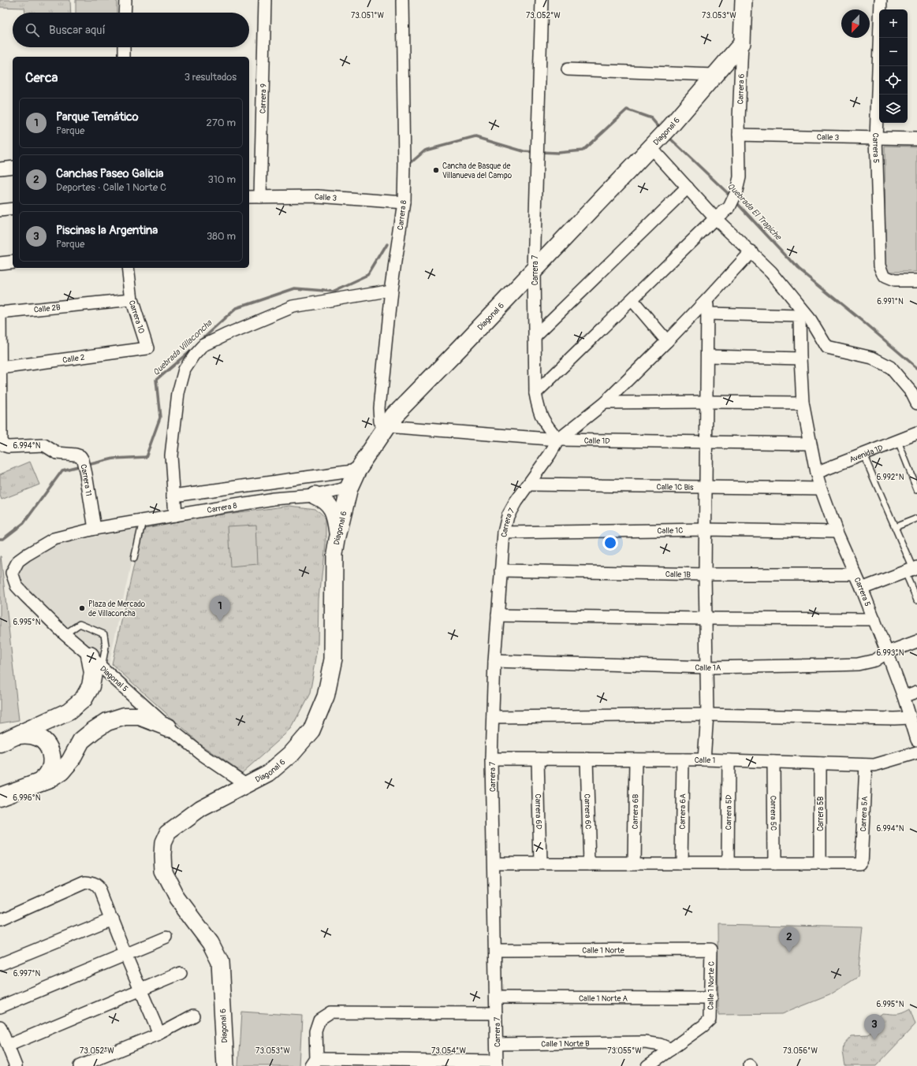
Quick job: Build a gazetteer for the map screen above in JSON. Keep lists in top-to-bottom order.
{
  "streets": {
    "street": [
      "Carrera 6",
      "Carrera 9",
      "Diagonal 6",
      "Calle 3",
      "Carrera 5",
      "Carrera 8",
      "Carrera 7",
      "Calle 2B",
      "Carrera 10",
      "Calle 2",
      "Calle 1D",
      "Avenida 1D",
      "Carrera 11",
      "Calle 1C Bis",
      "Calle 1C",
      "Calle 1B",
      "Calle 1A",
      "Diagonal 5",
      "Calle 1",
      "Carrera 6D",
      "Carrera 6C",
      "Carrera 6B",
      "Carrera 6A",
      "Carrera 5D",
      "Carrera 5C",
      "Carrera 5B",
      "Carrera 5A",
      "Calle 1 Norte",
      "Calle 1 Norte C",
      "Calle 1 Norte A",
      "Calle 1 Norte B"
    ]
  },
  "crossings": [
    ["Carrera 6", "Diagonal 6"],
    ["Carrera 6", "Calle 3"],
    ["Carrera 9", "Calle 3"],
    ["Diagonal 6", "Carrera 8"],
    ["Diagonal 6", "Carrera 7"],
    ["Diagonal 6", "Calle 1D"],
    ["Diagonal 6", "Diagonal 5"],
    ["Calle 3", "Carrera 5"],
    ["Calle 3", "Carrera 8"],
    ["Carrera 5", "Calle 1D"],
    ["Carrera 5", "Avenida 1D"],
    ["Carrera 5", "Calle 1C Bis"],
    ["Carrera 5", "Calle 1C"],
    ["Carrera 5", "Calle 1B"],
    ["Carrera 5", "Calle 1A"],
    ["Carrera 8", "Calle 1D"],
    ["Carrera 8", "Carrera 11"],
    ["Carrera 8", "Diagonal 5"],
    ["Carrera 7", "Calle 1D"],
    ["Carrera 7", "Calle 1C Bis"],
    ["Carrera 7", "Calle 1C"],
    ["Carrera 7", "Calle 1B"],
    ["Carrera 7", "Calle 1A"],
    ["Carrera 7", "Calle 1"],
    ["Carrera 7", "Calle 1 Norte"],
    ["Carrera 7", "Calle 1 Norte A"],
    ["Carrera 7", "Calle 1 Norte B"],
    ["Calle 2B", "Carrera 10"],
    ["Calle 2B", "Carrera 11"],
    ["Carrera 10", "Calle 2"],
    ["Calle 2", "Carrera 11"],
    ["Carrera 11", "Diagonal 5"],
    ["Calle 1", "Carrera 6D"],
    ["Calle 1", "Carrera 6C"],
    ["Calle 1", "Carrera 6B"],
    ["Calle 1", "Carrera 6A"],
    ["Calle 1", "Carrera 5D"],
    ["Calle 1", "Carrera 5C"],
    ["Calle 1", "Carrera 5B"],
    ["Calle 1", "Carrera 5A"],
    ["Carrera 5B", "Carrera 5A"],
    ["Calle 1 Norte", "Calle 1 Norte C"],
    ["Calle 1 Norte C", "Calle 1 Norte A"],
    ["Calle 1 Norte C", "Calle 1 Norte B"]
  ],
  "water": ["Quebrada El Trapiche", "Quebrada Villaconcha"],
  "places": ["Cancha de Basque de Villanueva del Campo", "Plaza de Mercado de Villaconcha"],
  "north": "bottom left",
  "page": {
    "map_buttons": ["+", "−"],
    "search": "Buscar aquí",
    "heading": ["Cerca", "3 resultados"],
    "list": [
      {
        "mark": "1",
        "name": "Parque Temático",
        "note": "Parque",
        "value": "270 m"
      },
      {
        "mark": "2",
        "name": "Canchas Paseo Galicia",
        "note": "Deportes · Calle 1 Norte C",
        "value": "310 m"
      },
      {
        "mark": "3",
        "name": "Piscinas la Argentina",
        "note": "Parque",
        "value": "380 m"
      }
    ],
    "pins": ["1", "2", "3"]
  },
  "coordinates": [
    "73.052°W",
    "73.053°W",
    "73.051°W",
    "6.991°N",
    "6.994°N",
    "6.992°N",
    "6.995°N",
    "6.993°N",
    "6.996°N",
    "6.997°N",
    "73.054°W",
    "73.055°W",
    "73.056°W"
  ]
}
